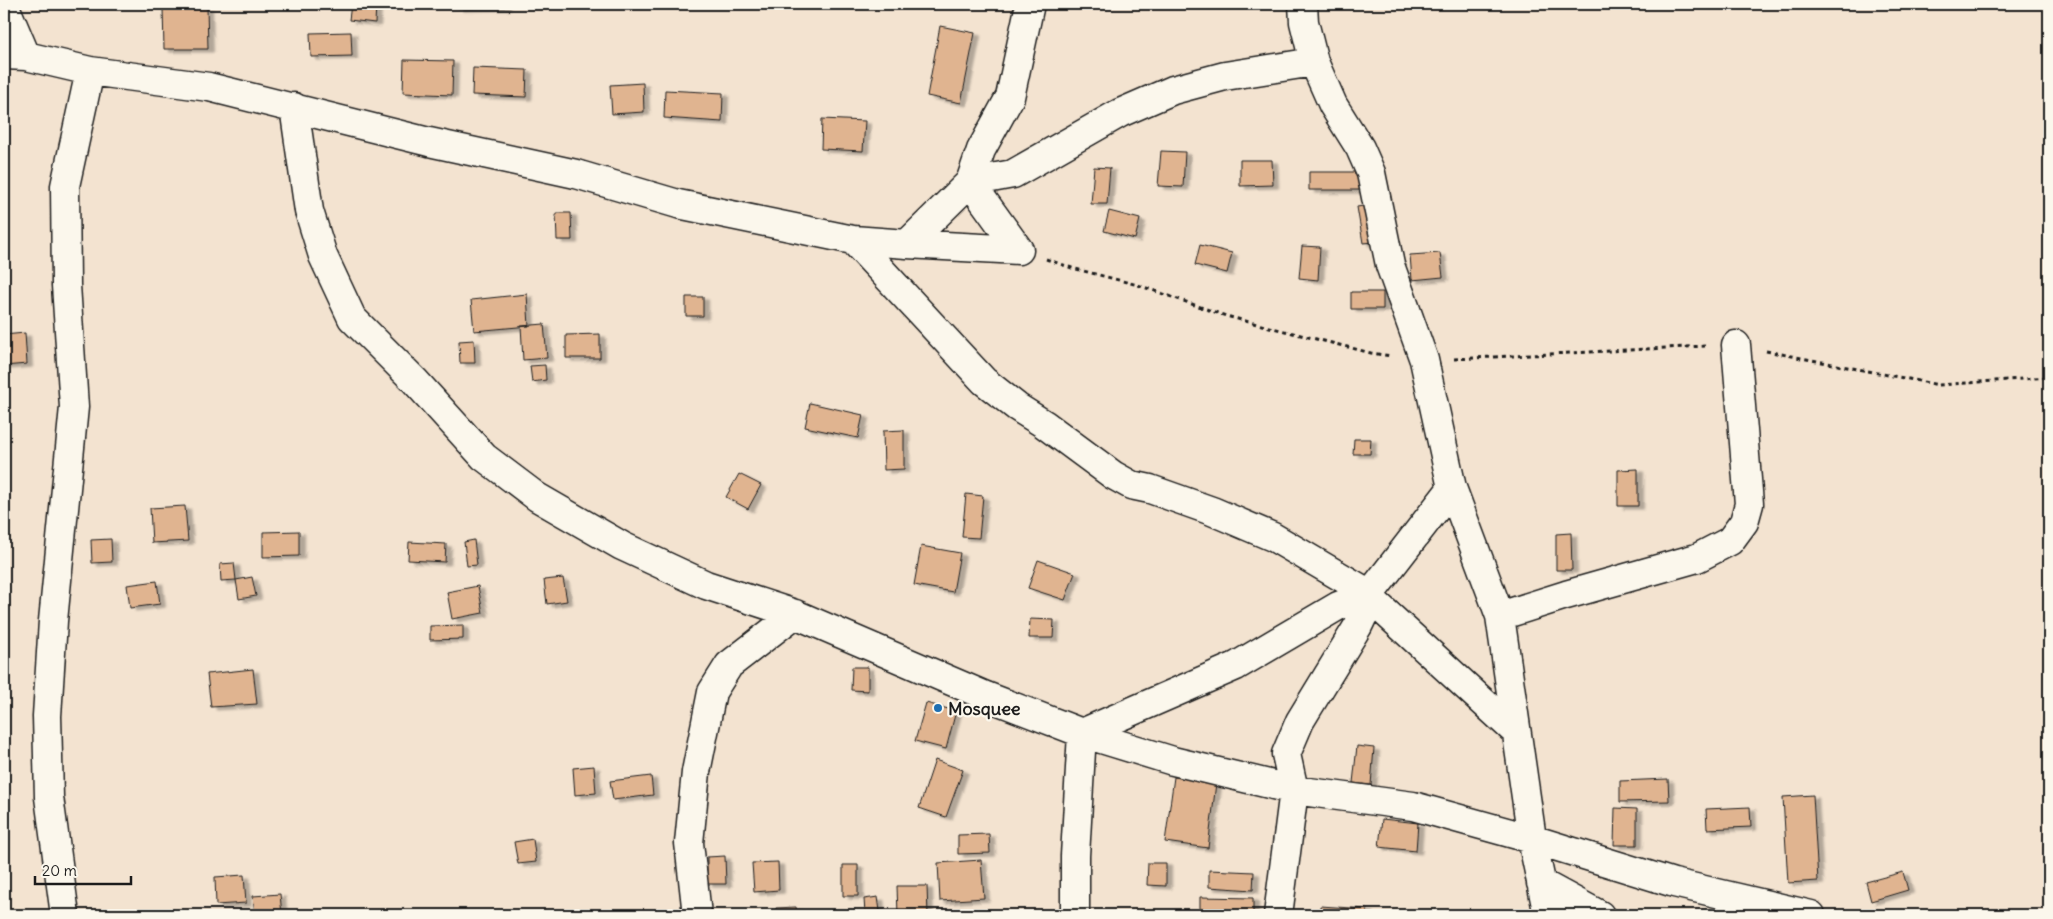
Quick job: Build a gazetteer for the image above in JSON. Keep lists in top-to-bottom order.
{
  "places": ["Mosquee"],
  "scale_bar": "20 m"
}
